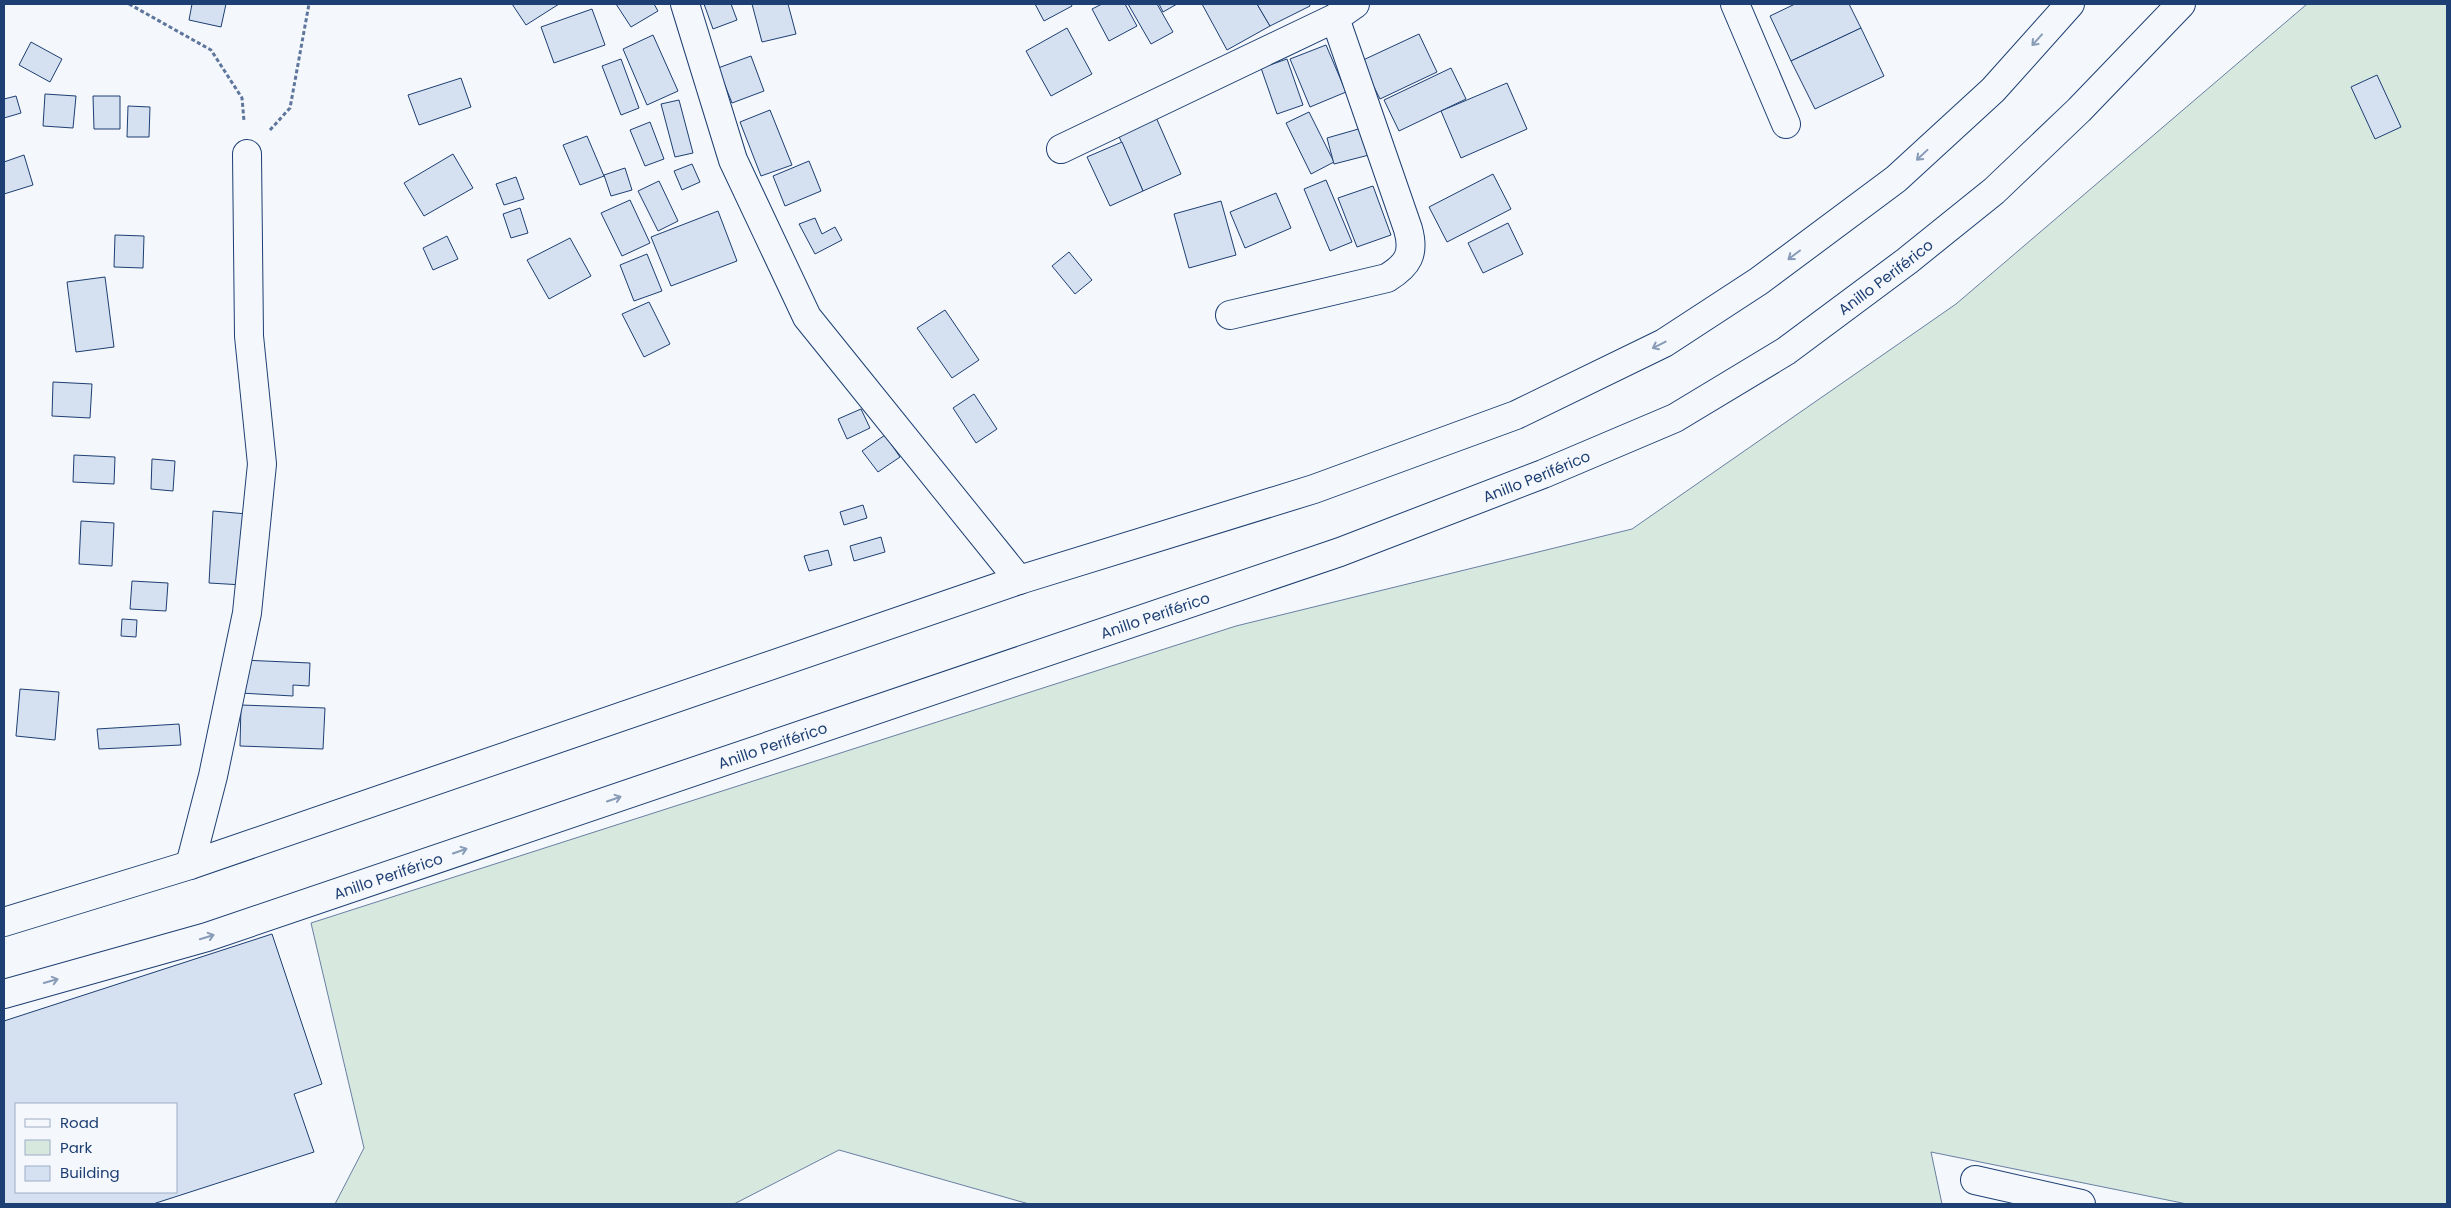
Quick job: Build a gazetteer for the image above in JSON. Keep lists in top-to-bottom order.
{
  "streets": {
    "main road": ["Anillo Periférico"]
  },
  "legend": ["Road", "Park", "Building"]
}
